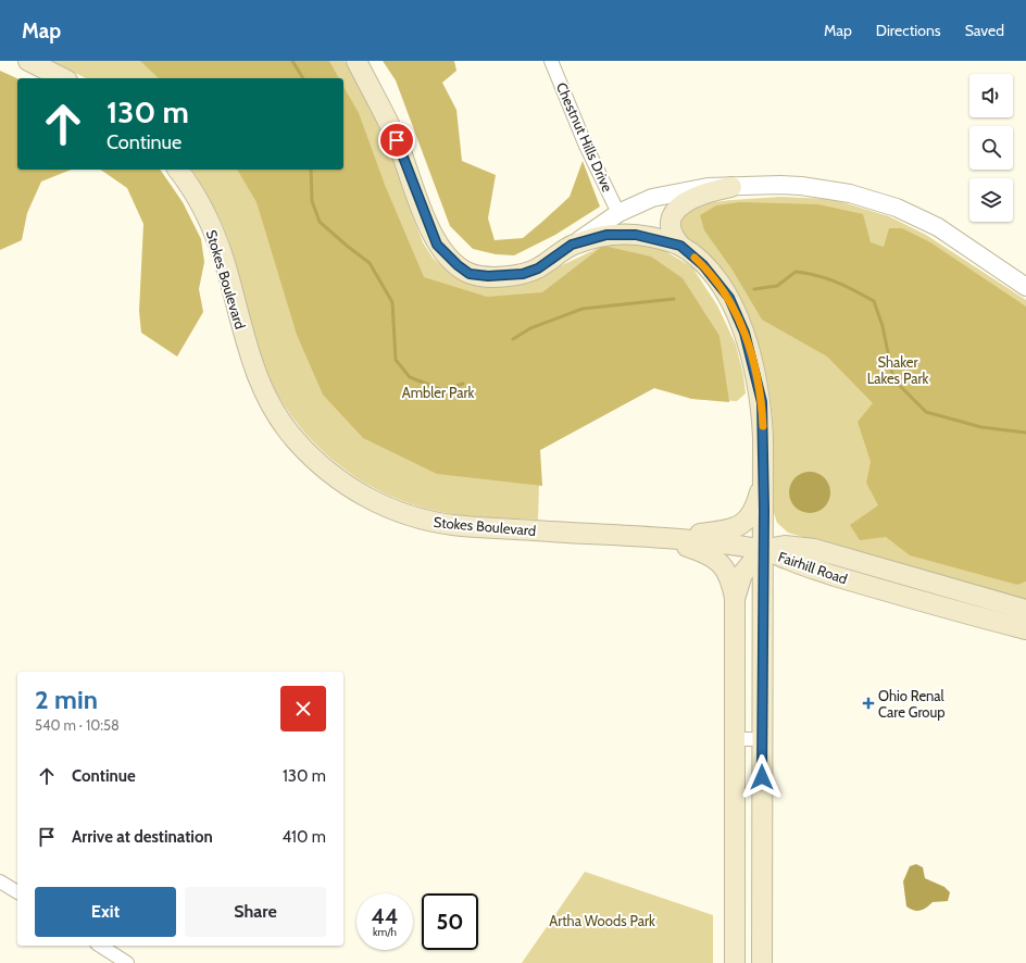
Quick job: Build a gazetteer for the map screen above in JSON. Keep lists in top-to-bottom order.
{
  "streets": {
    "main road": ["Stokes Boulevard", "Fairhill Road"],
    "street": ["Chestnut Hills Drive"]
  },
  "crossings": [
    ["Stokes Boulevard", "Fairhill Road"]
  ],
  "parks": ["Shaker Lakes Park", "Ambler Park", "Artha Woods Park"],
  "places": {
    "health": ["Ohio Renal Care Group"]
  },
  "page": {
    "header": "Map",
    "nav": ["Map", "Directions", "Saved"],
    "turn": ["130 m", "Continue"],
    "heading": ["2 min", "540 m · 10:58"],
    "list": [
      {
        "name": "Continue",
        "value": "130 m"
      },
      {
        "name": "Arrive at destination",
        "value": "410 m"
      }
    ],
    "buttons": ["Exit", "Share"],
    "speed": "44 km/h",
    "limit": "50"
  }
}
